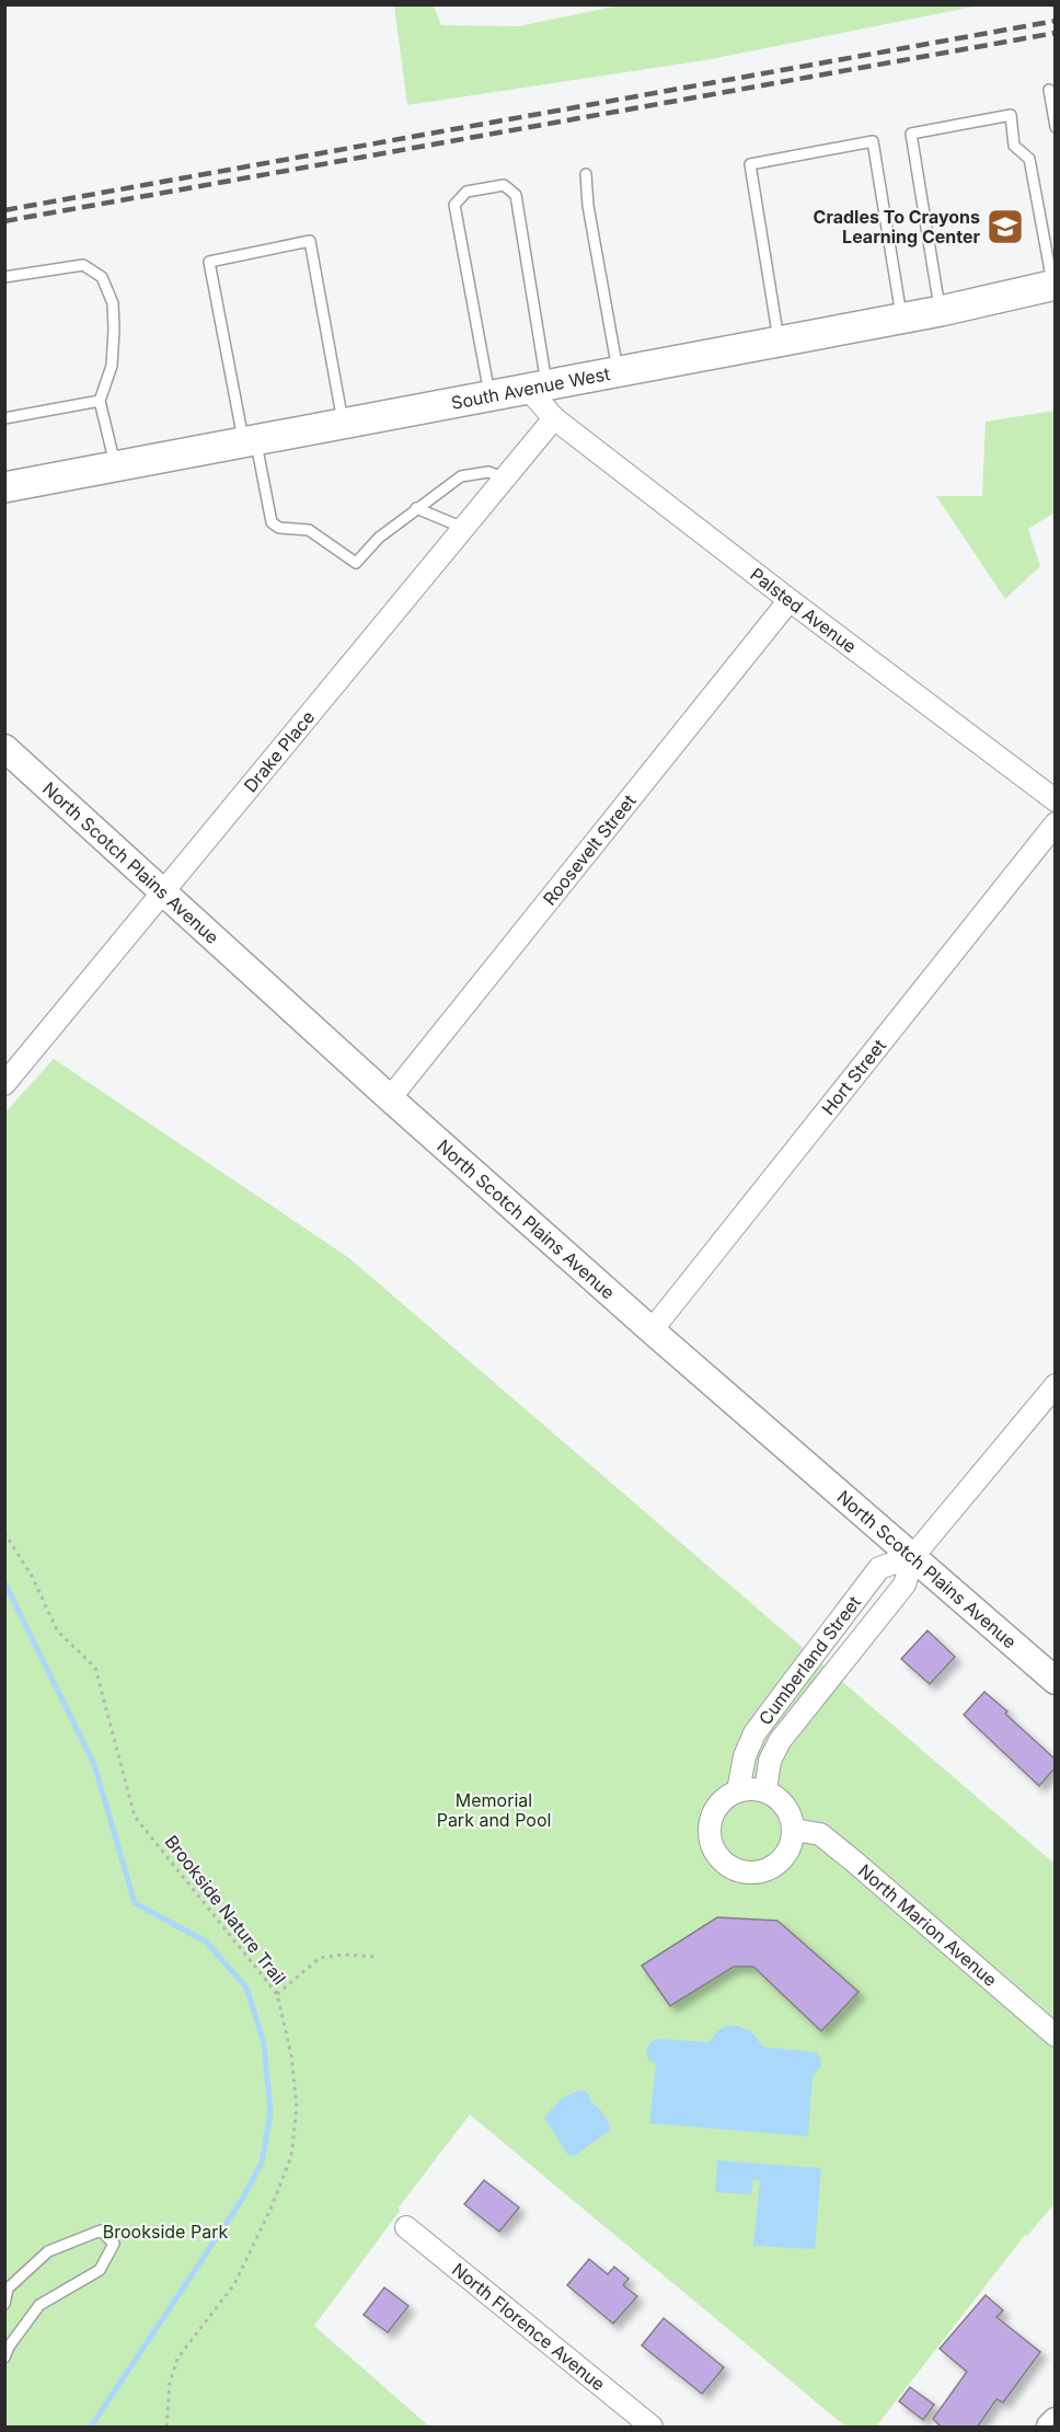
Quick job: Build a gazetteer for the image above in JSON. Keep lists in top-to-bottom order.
{
  "streets": {
    "main road": ["South Avenue West"],
    "street": [
      "Palsted Avenue",
      "Drake Place",
      "Roosevelt Street",
      "North Scotch Plains Avenue",
      "Hort Street",
      "Cumberland Street",
      "North Marion Avenue",
      "North Florence Avenue"
    ],
    "path": ["Brookside Nature Trail"]
  },
  "crossings": [
    ["South Avenue West", "Palsted Avenue"],
    ["Palsted Avenue", "Drake Place"],
    ["Palsted Avenue", "Roosevelt Street"],
    ["Drake Place", "North Scotch Plains Avenue"],
    ["Roosevelt Street", "North Scotch Plains Avenue"],
    ["North Scotch Plains Avenue", "Hort Street"],
    ["North Scotch Plains Avenue", "Cumberland Street"],
    ["Cumberland Street", "North Marion Avenue"]
  ],
  "parks": ["Memorial Park and Pool", "Brookside Park"],
  "places": {
    "school or university": ["Cradles To Crayons Learning Center"]
  }
}
